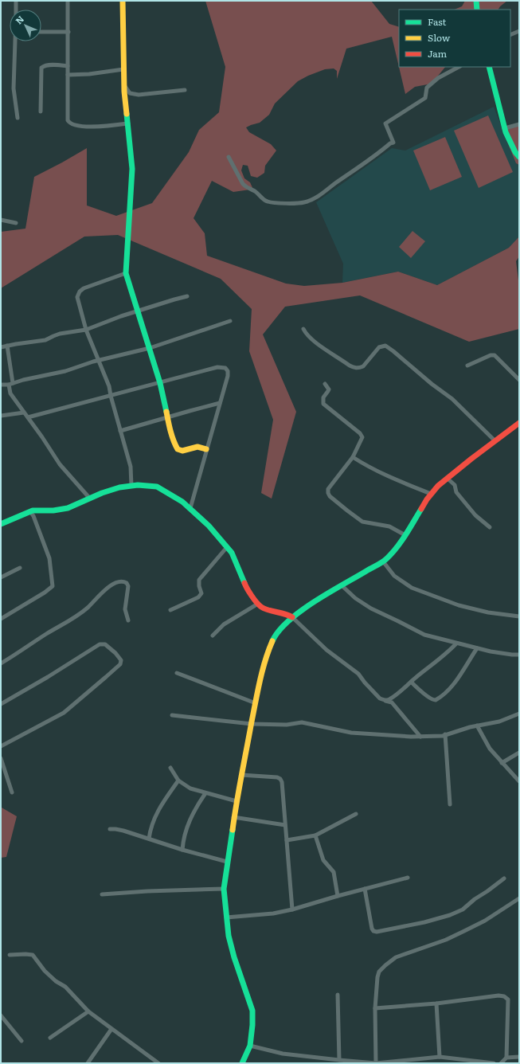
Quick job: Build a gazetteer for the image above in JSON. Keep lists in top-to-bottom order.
{
  "legend": ["Fast", "Slow", "Jam"],
  "north": "top left"
}
